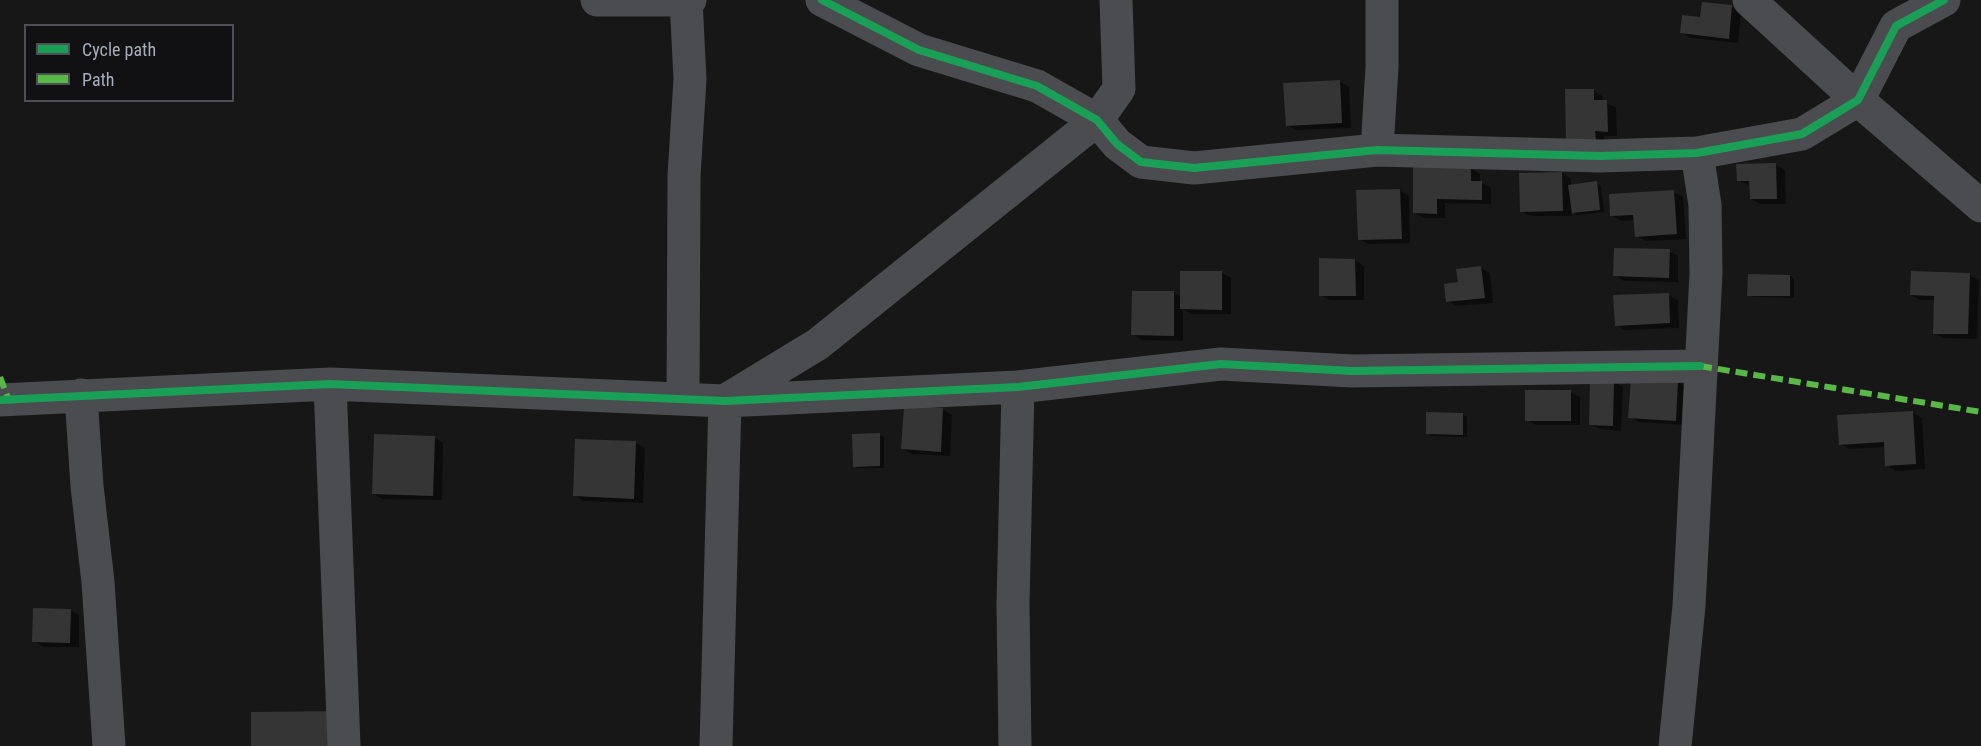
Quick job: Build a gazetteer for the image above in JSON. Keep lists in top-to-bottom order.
{
  "legend": ["Cycle path", "Path"]
}
